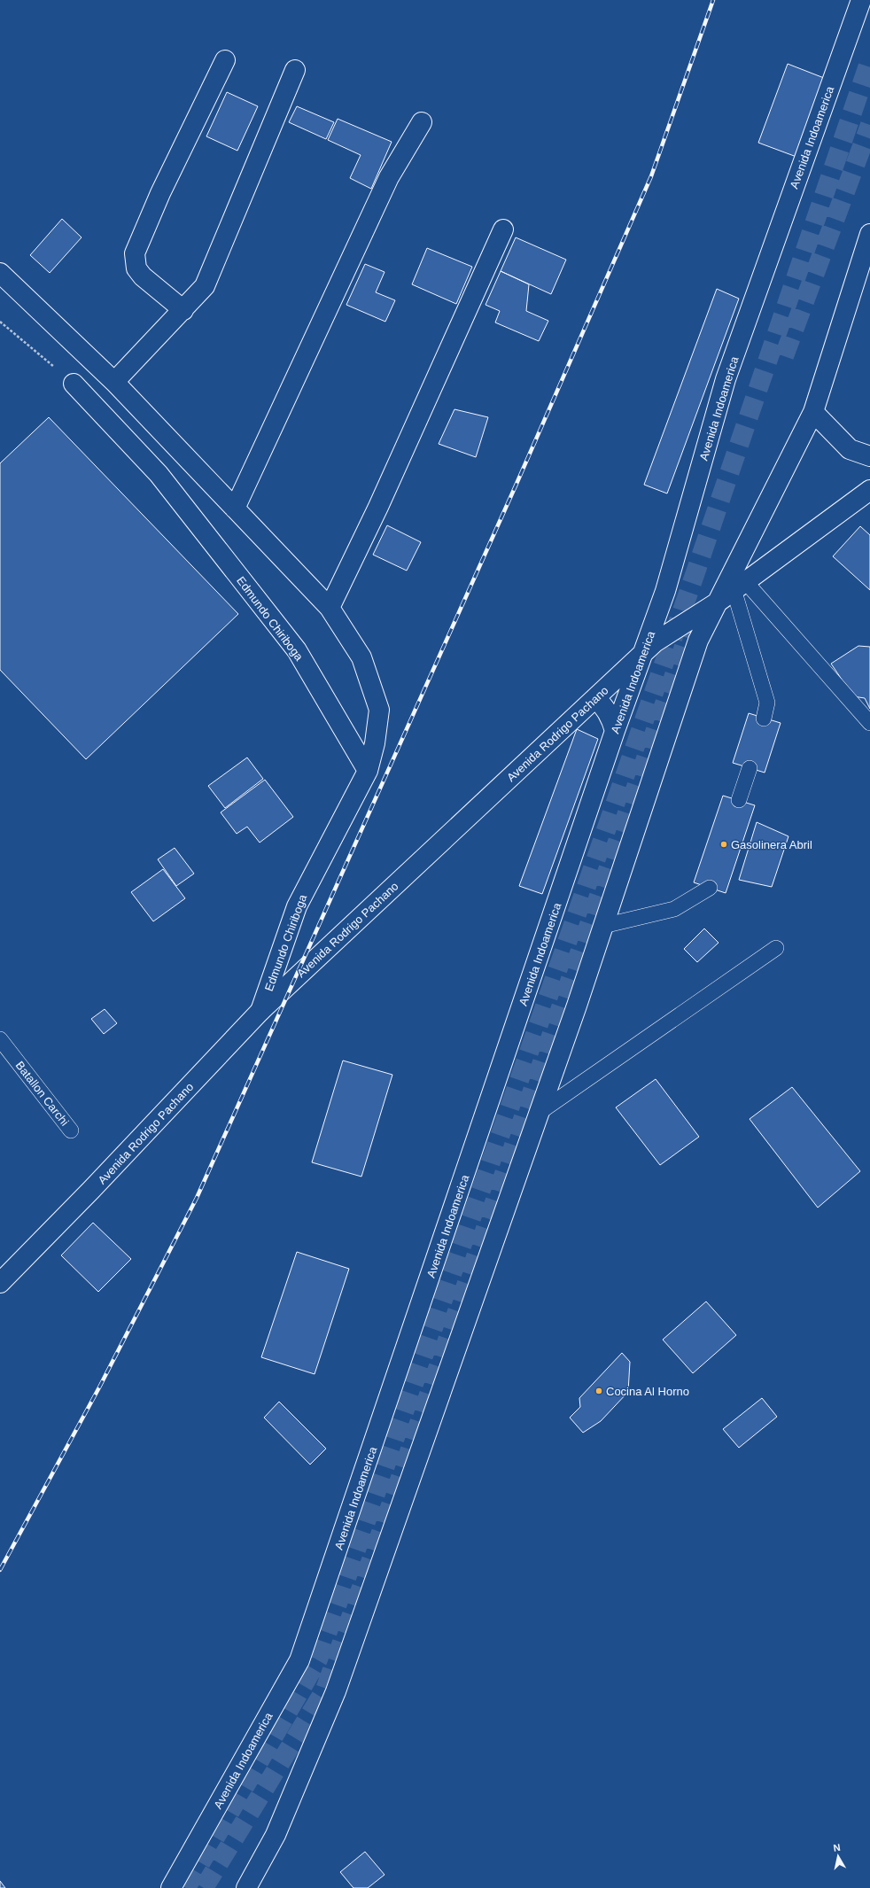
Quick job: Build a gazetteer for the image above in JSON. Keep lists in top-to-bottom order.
{
  "streets": {
    "main road": ["Avenida Indoamerica", "Edmundo Chiriboga", "Avenida Rodrigo Pachano"],
    "lane": ["Batallon Carchi"]
  },
  "crossings": [
    ["Avenida Indoamerica", "Avenida Rodrigo Pachano"],
    ["Edmundo Chiriboga", "Avenida Rodrigo Pachano"]
  ],
  "places": ["Gasolinera Abril", "Cocina Al Horno"],
  "north": "top"
}
